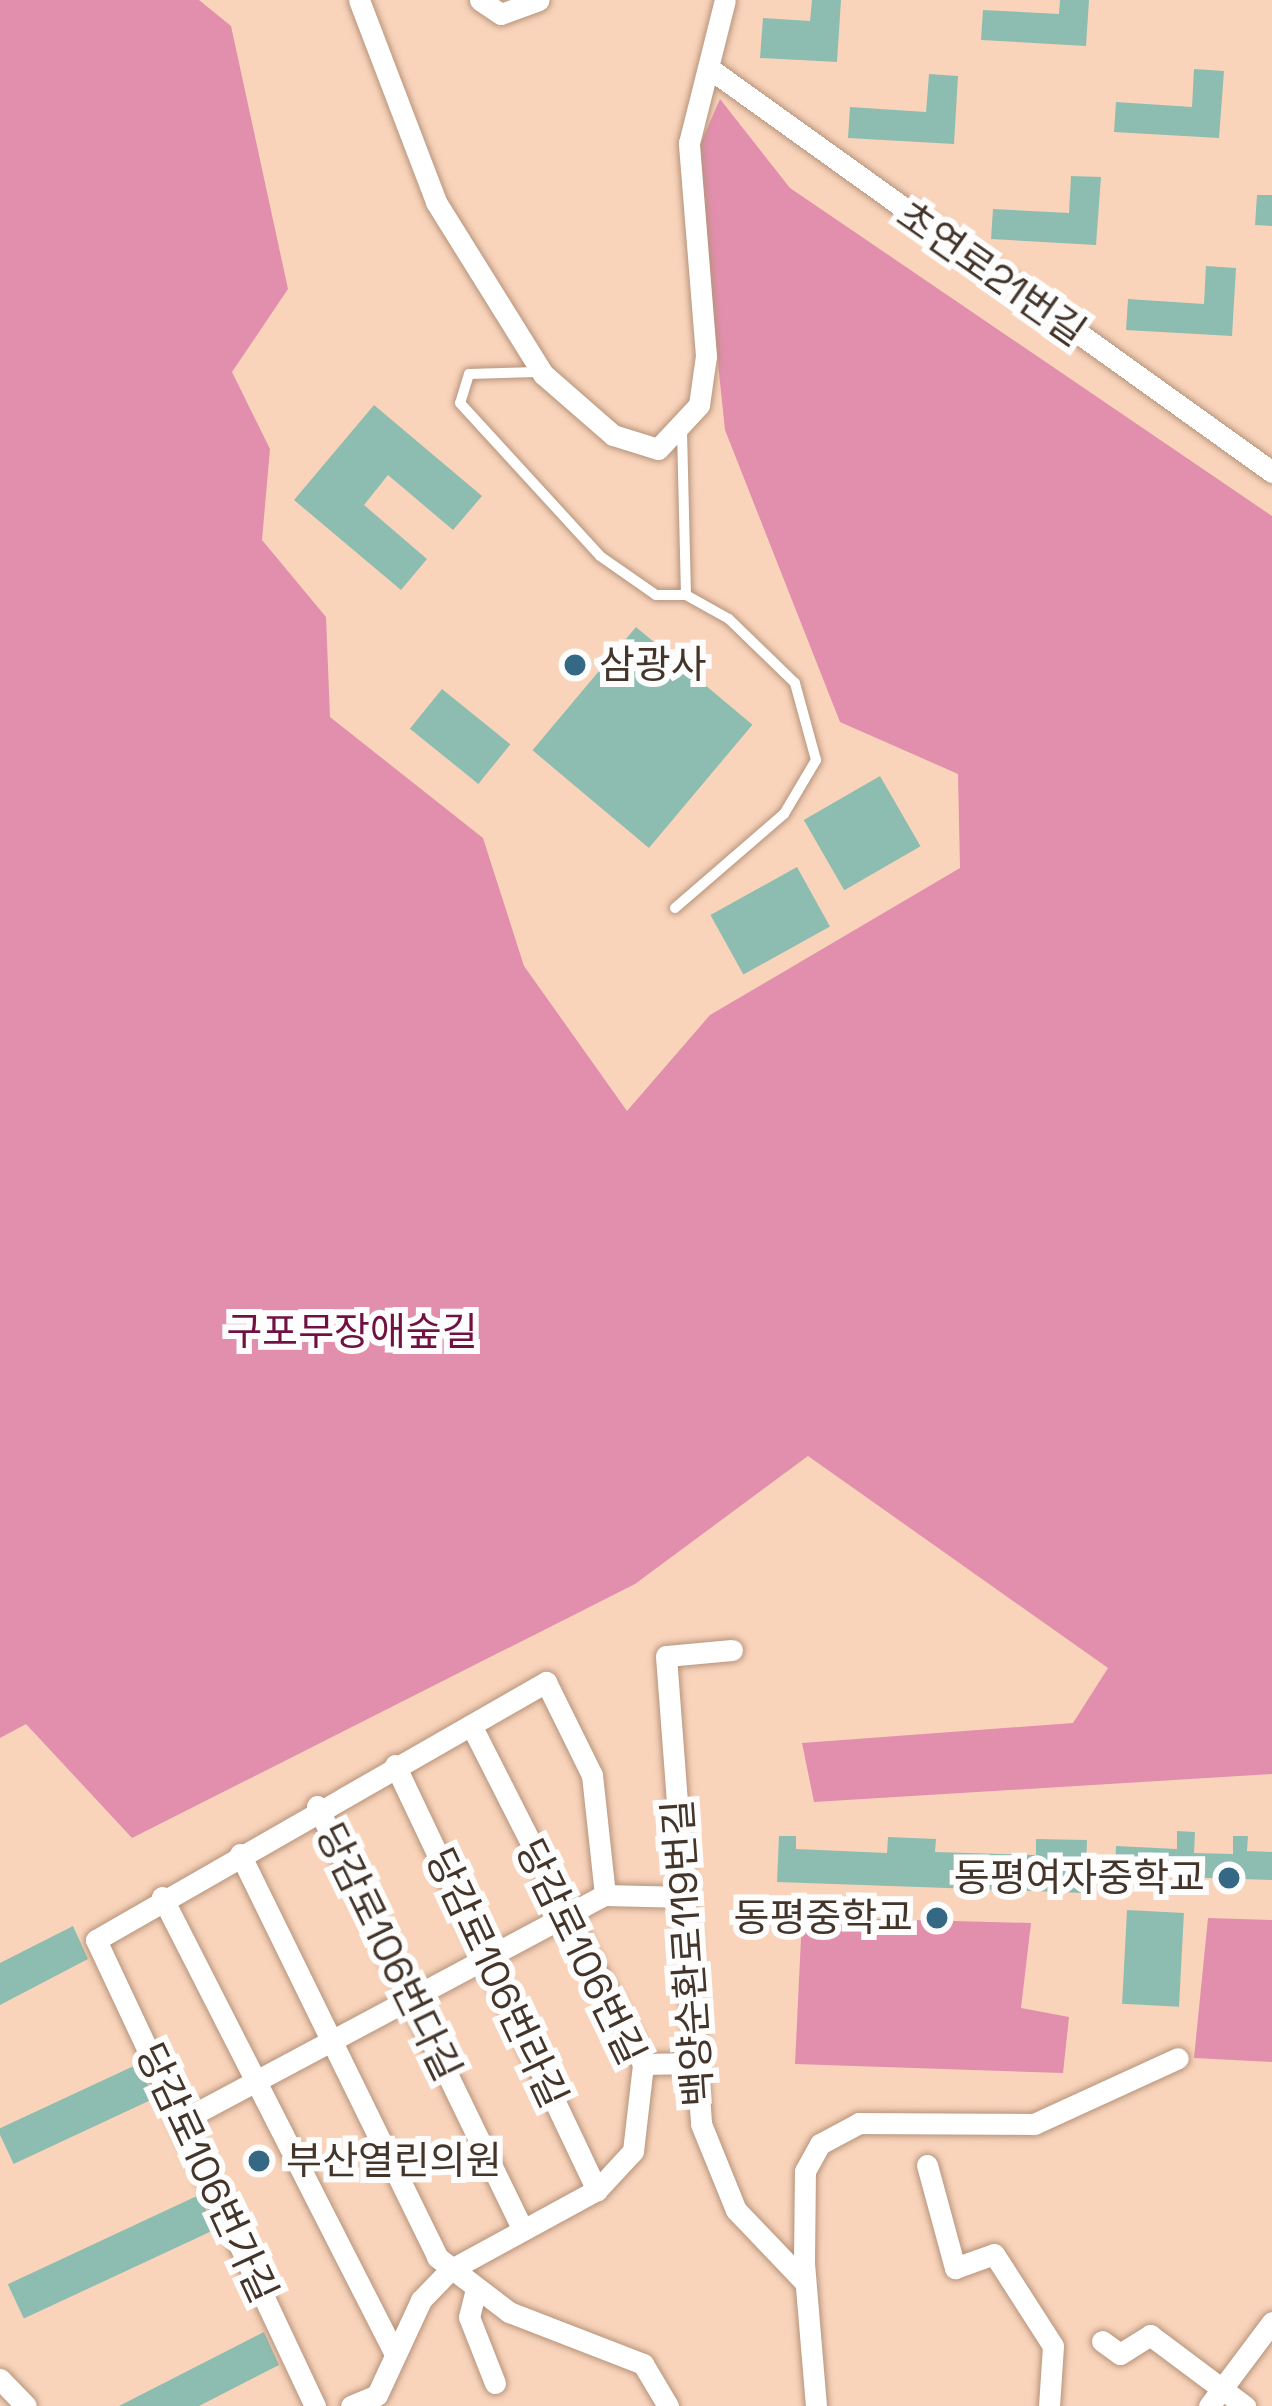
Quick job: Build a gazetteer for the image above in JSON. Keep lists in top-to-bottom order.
{
  "streets": {
    "street": [
      "초연로21번길",
      "당감로106번다길",
      "당감로106번길",
      "백양순환로119번길",
      "당감로106번라길",
      "당감로106번가길"
    ]
  },
  "crossings": [
    ["당감로106번다길", "당감로106번길"],
    ["당감로106번길", "당감로106번라길"]
  ],
  "parks": ["구포무장애숲길"],
  "places": [
    "삼광사",
    "동평여자중학교",
    "동평중학교",
    "부산열린의원"
  ]
}
